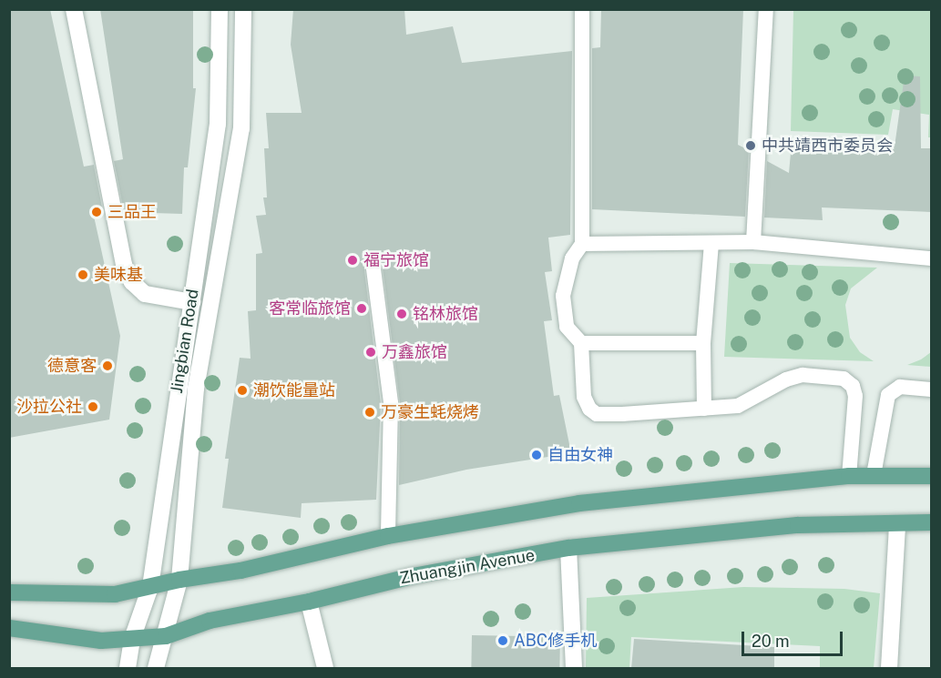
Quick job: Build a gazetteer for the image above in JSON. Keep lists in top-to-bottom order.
{
  "streets": {
    "main road": ["Jingbian Road", "Zhuangjin Avenue"]
  },
  "crossings": [
    ["Jingbian Road", "Zhuangjin Avenue"]
  ],
  "places": [
    "中共靖西市委员会",
    "三品王",
    "福宁旅馆",
    "美味基",
    "客常临旅馆",
    "铭林旅馆",
    "万鑫旅馆",
    "德意客",
    "潮饮能量站",
    "沙拉公社",
    "万豪生蚝烧烤",
    "自由女神",
    "ABC修手机"
  ],
  "scale_bar": "20 m"
}
